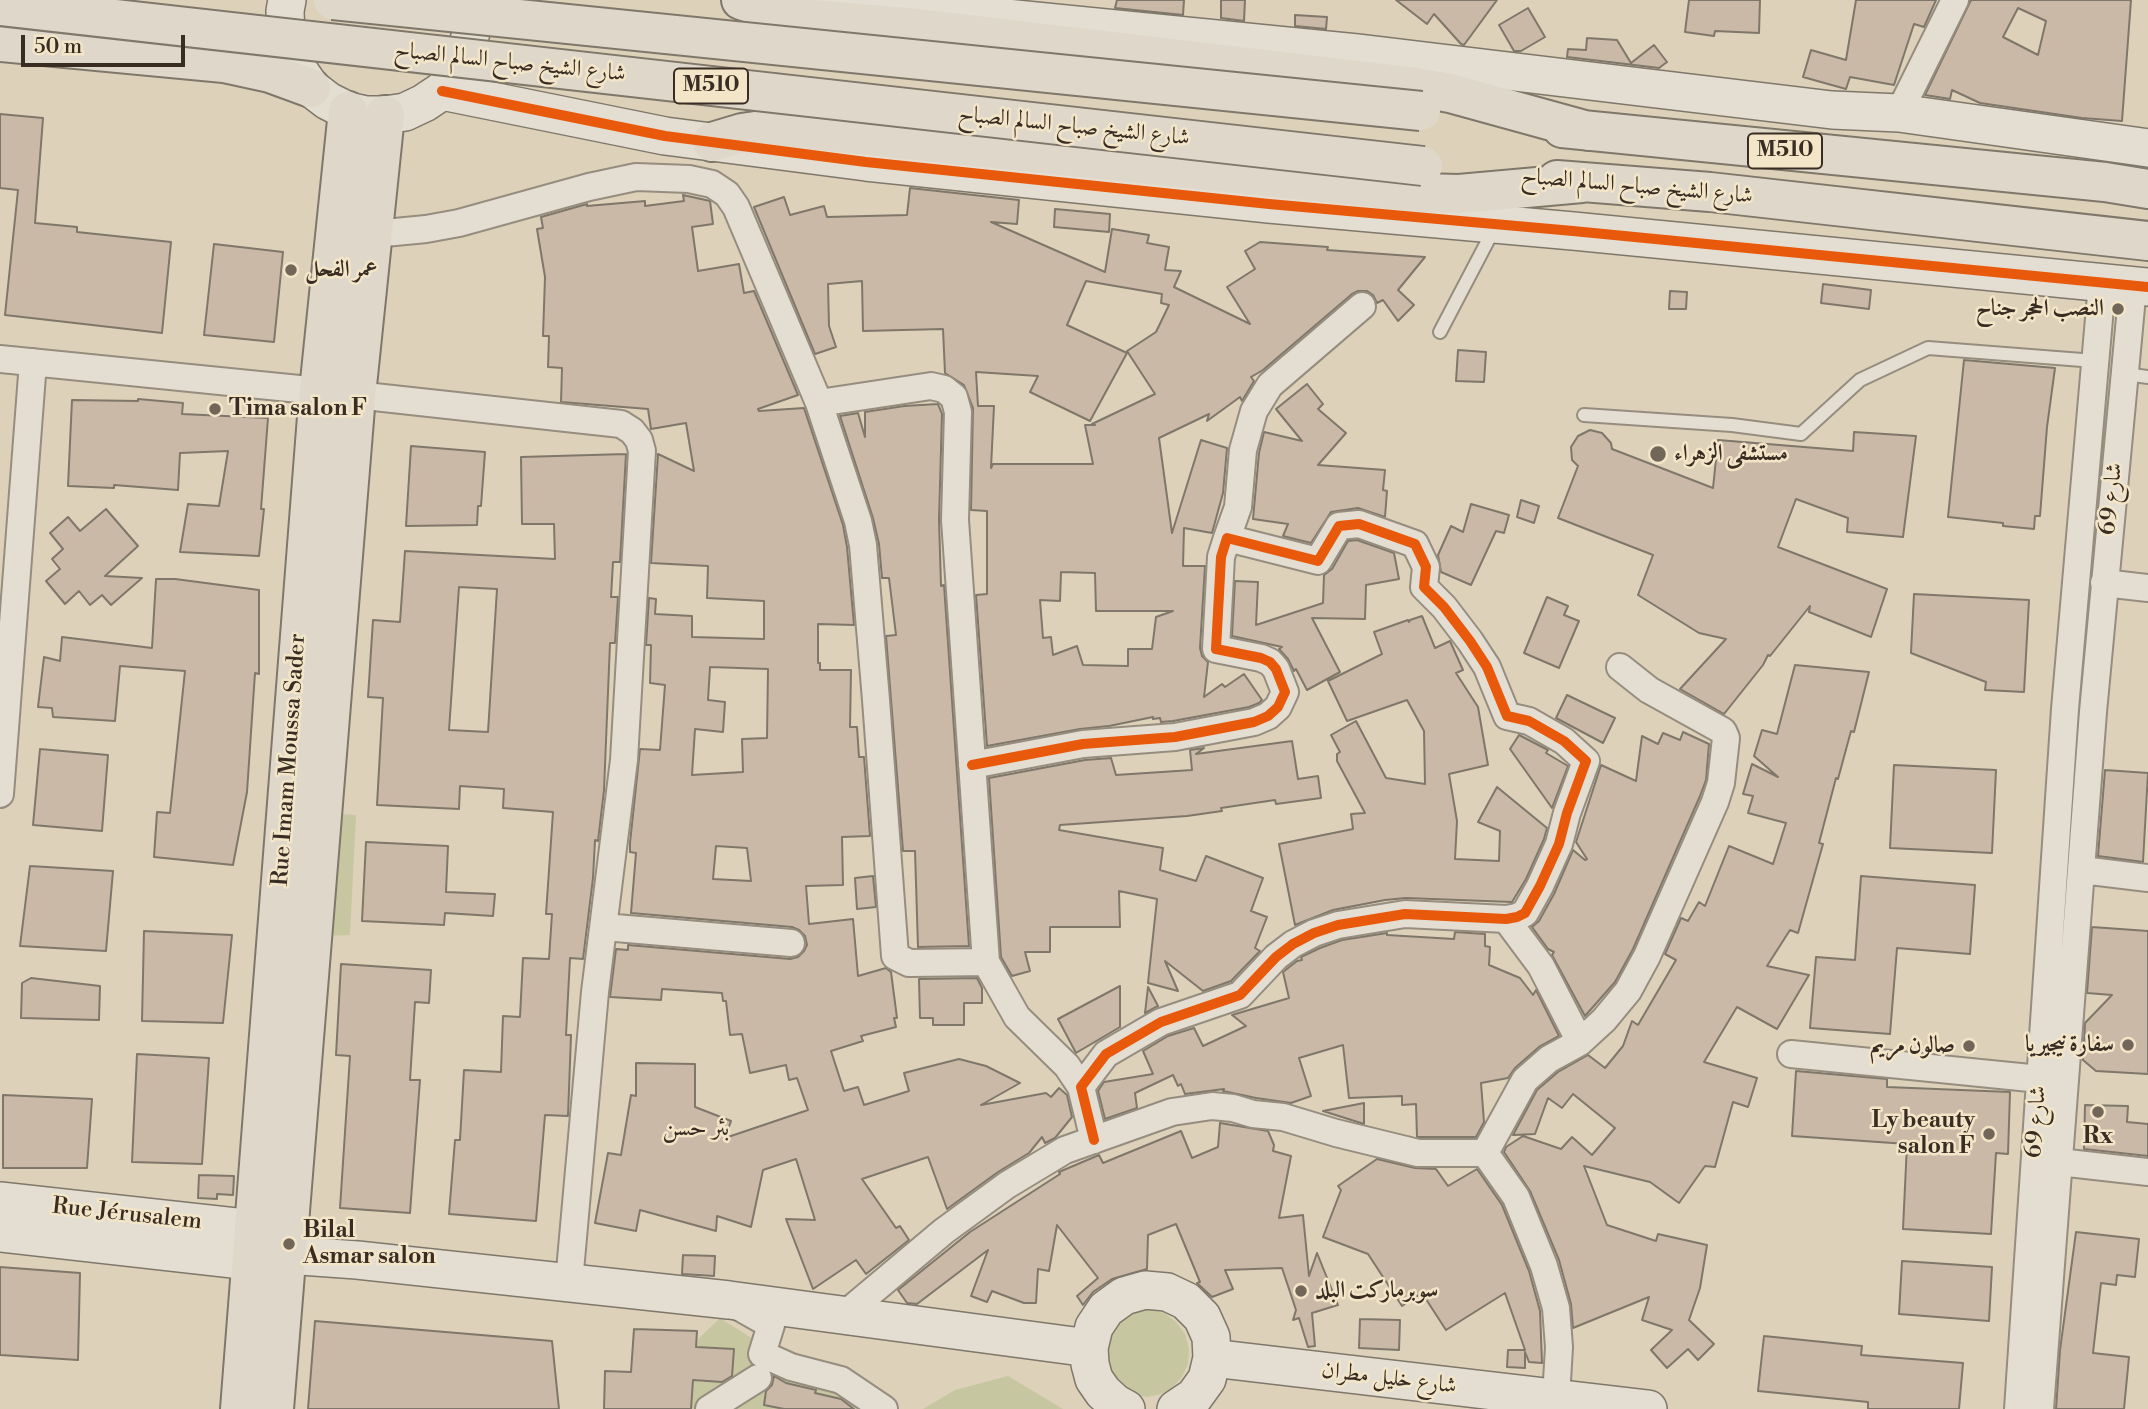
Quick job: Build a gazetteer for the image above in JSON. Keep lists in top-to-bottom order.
{
  "streets": {
    "main road": ["شارع الشيخ صباح السالم الصباح", "M510", "Rue Imam Moussa Sader"],
    "street": ["شارع 69", "Rue Jérusalem", "شارع خليل مطران"]
  },
  "crossings": [
    ["Rue Imam Moussa Sader", "Rue Jérusalem"]
  ],
  "districts": ["بئر حسن"],
  "places": [
    "عمر الفحل",
    "النصب الحجر جناح",
    "Tima salon F",
    "مستشفى الزهراء",
    "سفارة نيجيريا",
    "صالون مريم",
    "Rx",
    "Ly beauty salon F",
    "Bilal Asmar salon",
    "سوبرماركت البلد"
  ],
  "scale_bar": "50 m"
}
